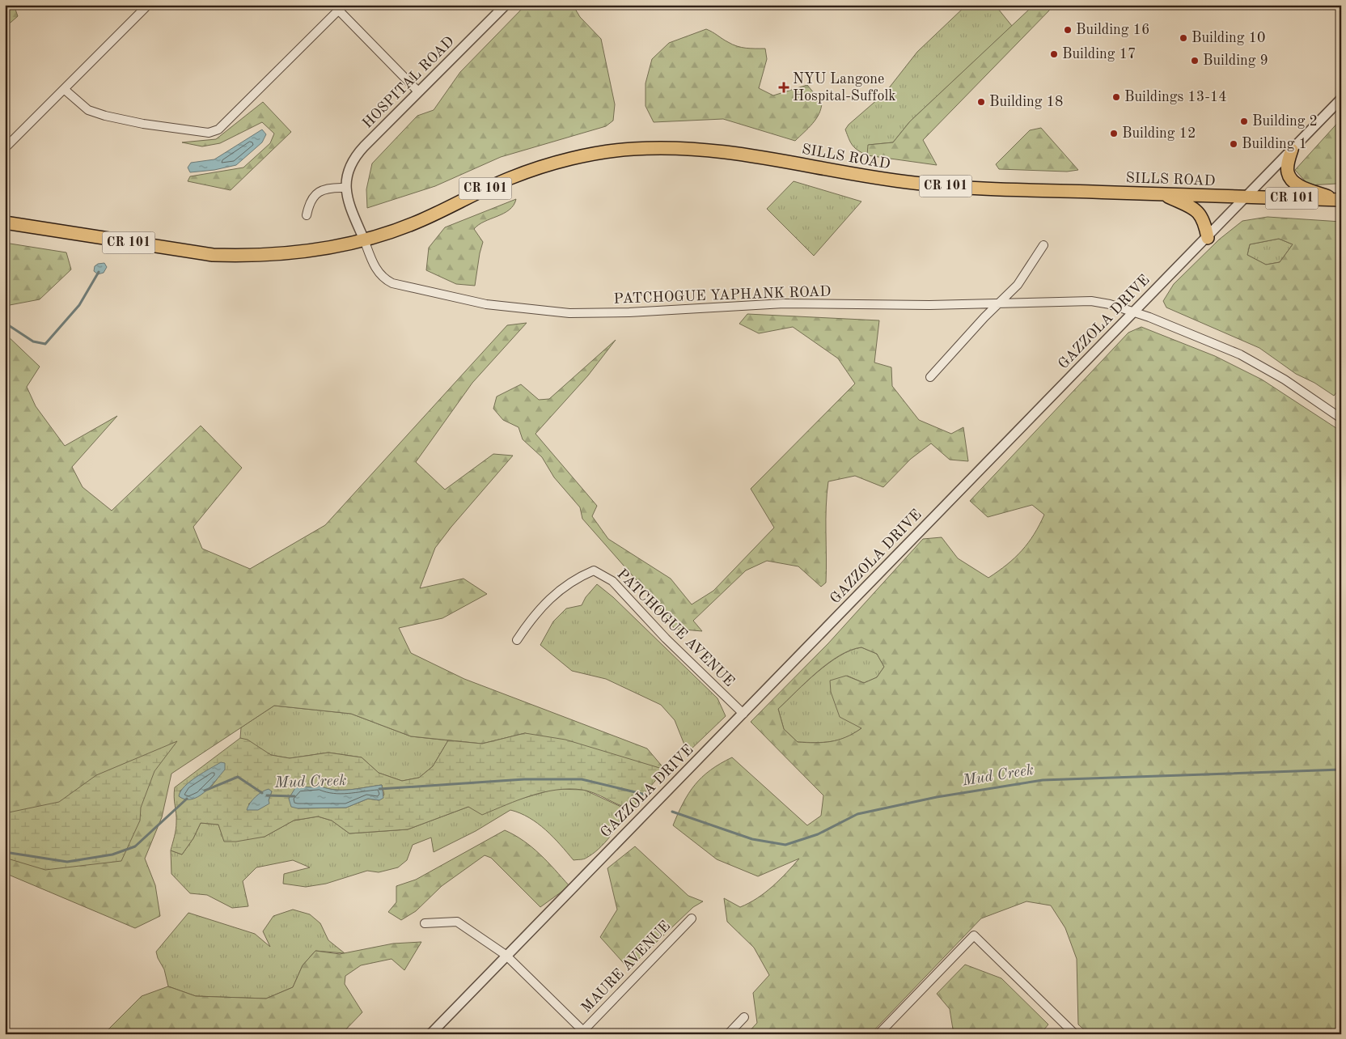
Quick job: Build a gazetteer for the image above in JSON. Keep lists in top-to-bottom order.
{
  "streets": {
    "main road": ["SILLS ROAD", "CR 101"],
    "street": [
      "HOSPITAL ROAD",
      "PATCHOGUE YAPHANK ROAD",
      "GAZZOLA DRIVE",
      "PATCHOGUE AVENUE",
      "MAURE AVENUE"
    ]
  },
  "crossings": [
    ["HOSPITAL ROAD", "SILLS ROAD"],
    ["HOSPITAL ROAD", "CR 101"],
    ["HOSPITAL ROAD", "PATCHOGUE YAPHANK ROAD"],
    ["SILLS ROAD", "CR 101"],
    ["SILLS ROAD", "PATCHOGUE YAPHANK ROAD"],
    ["SILLS ROAD", "GAZZOLA DRIVE"],
    ["CR 101", "PATCHOGUE YAPHANK ROAD"],
    ["PATCHOGUE YAPHANK ROAD", "GAZZOLA DRIVE"],
    ["GAZZOLA DRIVE", "PATCHOGUE AVENUE"]
  ],
  "water": ["Mud Creek"],
  "places": {
    "other": [
      "Building 16",
      "Building 10",
      "Building 17",
      "Building 9",
      "Buildings 13-14",
      "Building 18",
      "Building 2",
      "Building 12",
      "Building 1"
    ],
    "health": ["NYU Langone Hospital-Suffolk"]
  }
}
